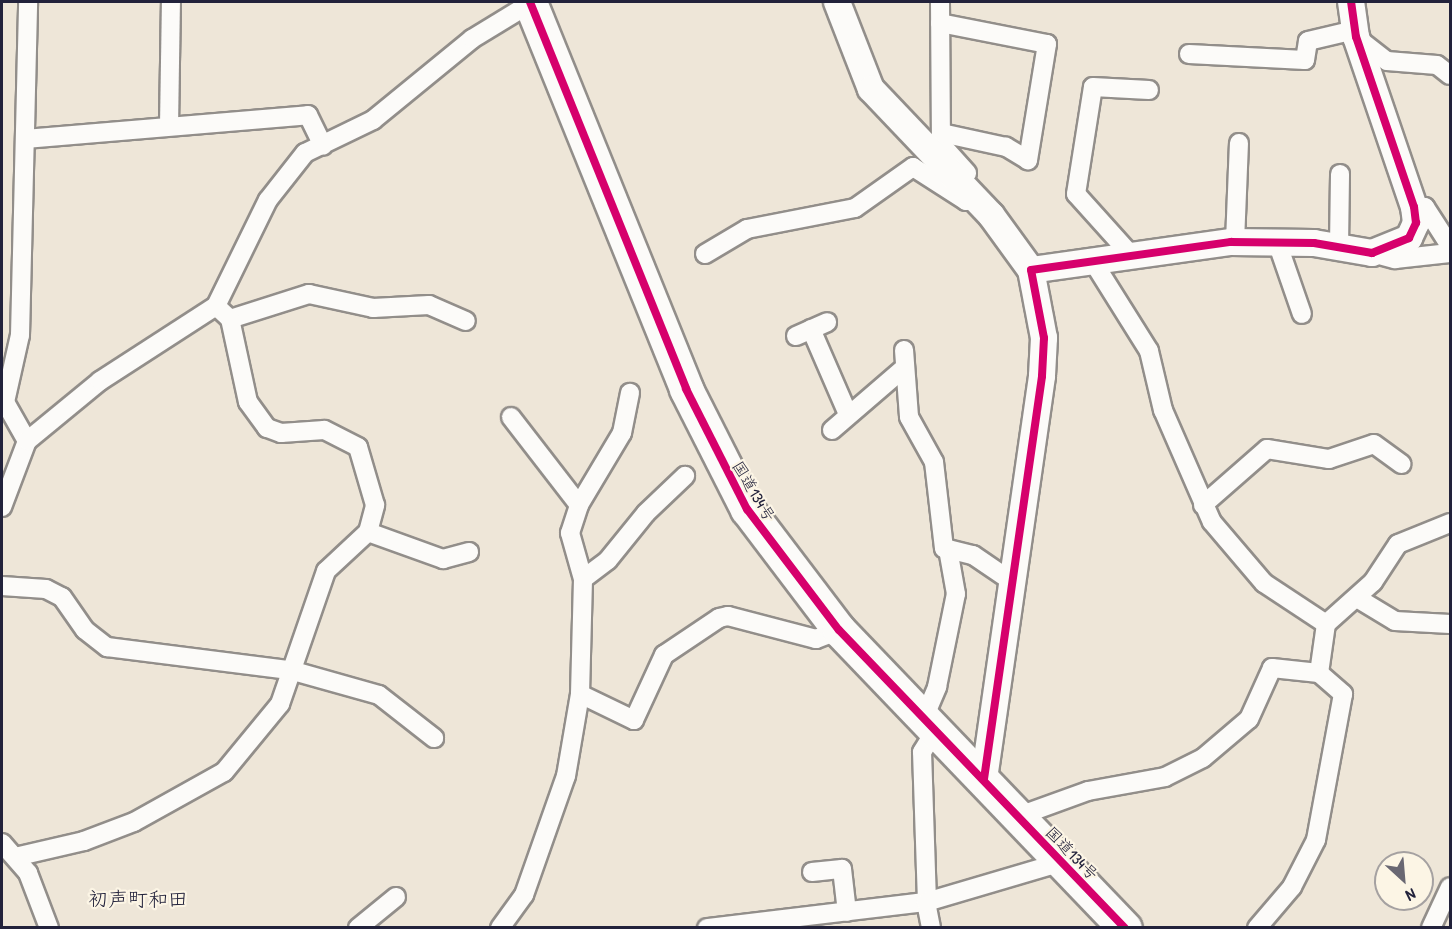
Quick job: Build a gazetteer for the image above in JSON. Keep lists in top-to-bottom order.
{
  "streets": {
    "highway": ["国道134号"]
  },
  "districts": ["初声町和田"],
  "north": "bottom right"
}
